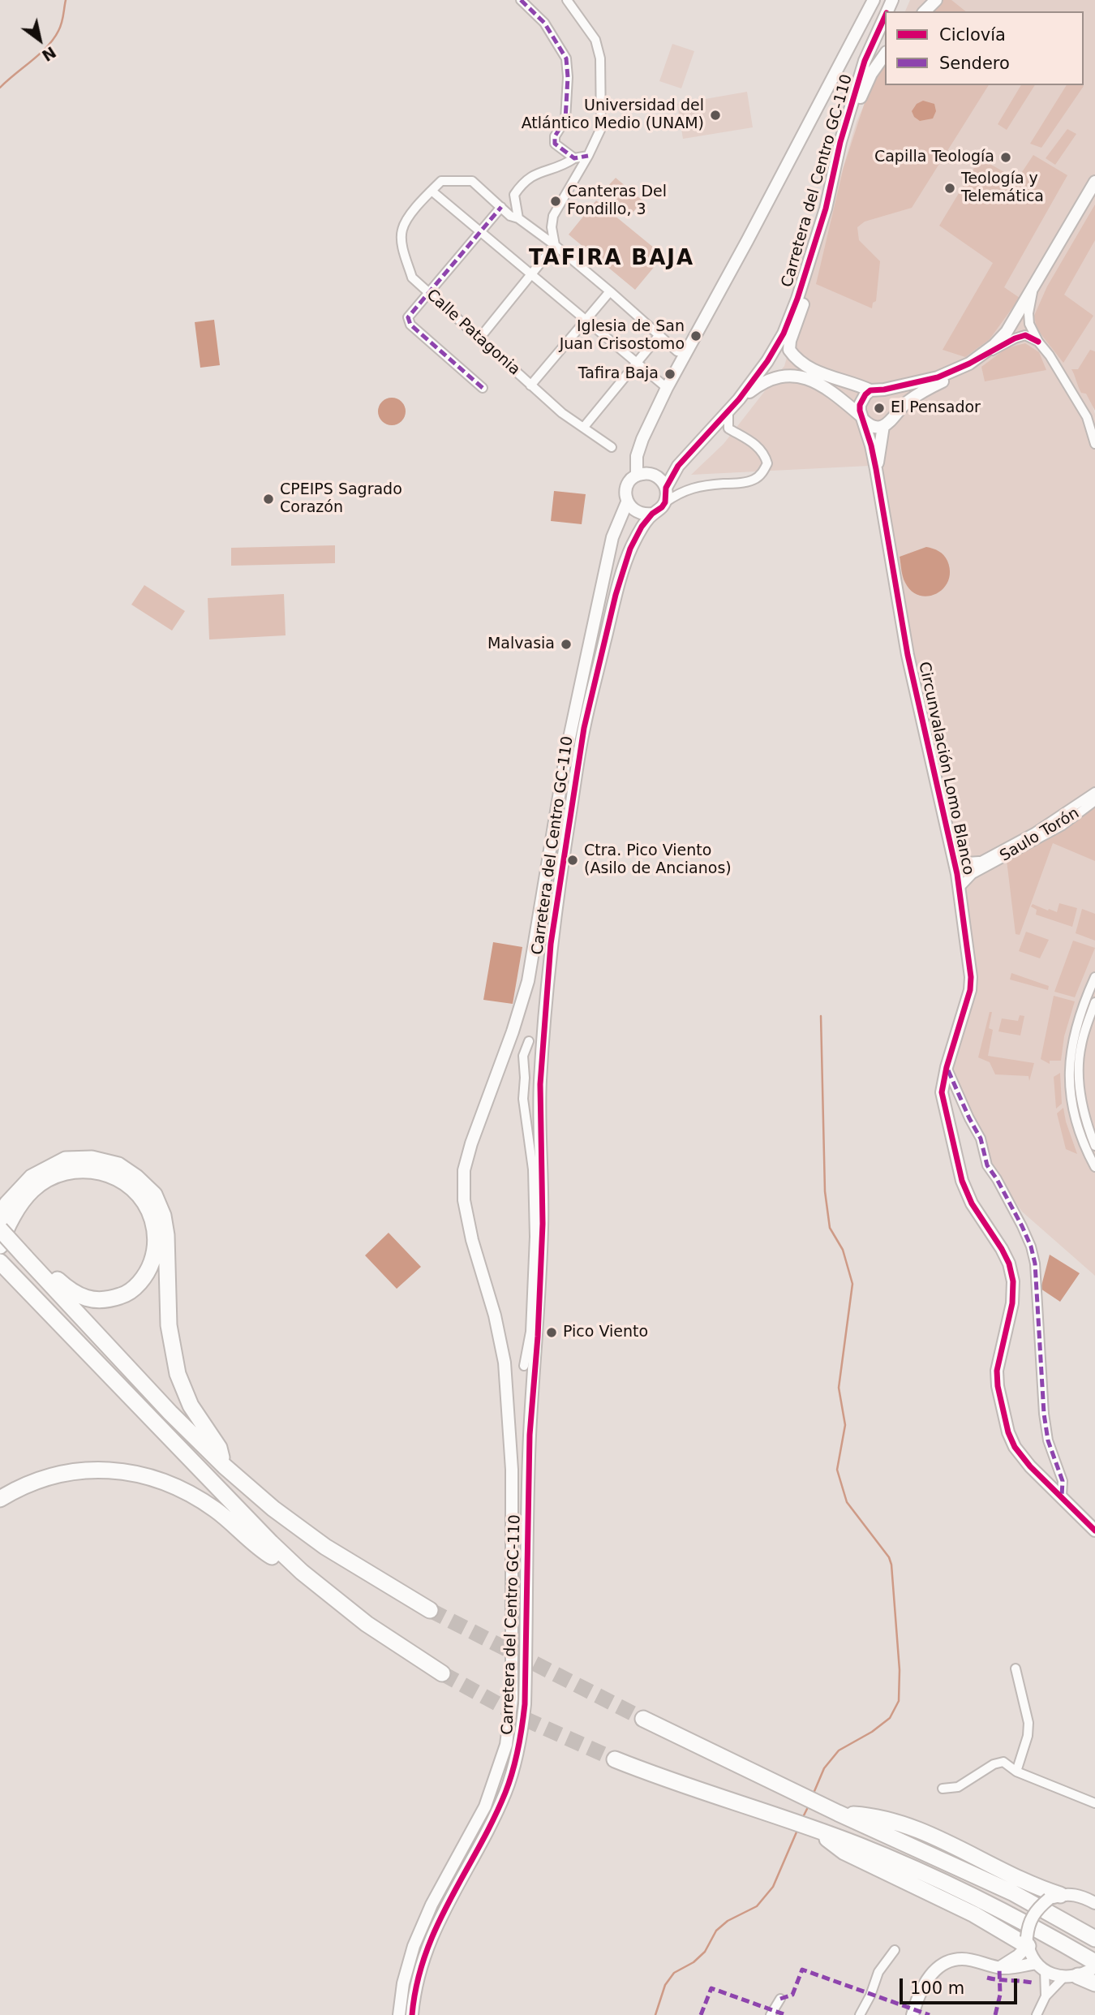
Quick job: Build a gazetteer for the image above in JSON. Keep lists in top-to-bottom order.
{
  "streets": {
    "main road": ["Carretera del Centro GC-110", "Circunvalación Lomo Blanco"],
    "street": ["Calle Patagonia", "Saulo Torón"]
  },
  "crossings": [
    ["Circunvalación Lomo Blanco", "Saulo Torón"]
  ],
  "districts": ["TAFIRA BAJA"],
  "places": [
    "Universidad del Atlántico Medio (UNAM)",
    "Capilla Teología",
    "Teología y Telemática",
    "Canteras Del Fondillo, 3",
    "Iglesia de San Juan Crisostomo",
    "Tafira Baja",
    "El Pensador",
    "CPEIPS Sagrado Corazón",
    "Malvasia",
    "Ctra. Pico Viento (Asilo de Ancianos)",
    "Pico Viento"
  ],
  "legend": ["Ciclovía", "Sendero"],
  "scale_bar": "100 m",
  "north": "bottom right"
}
